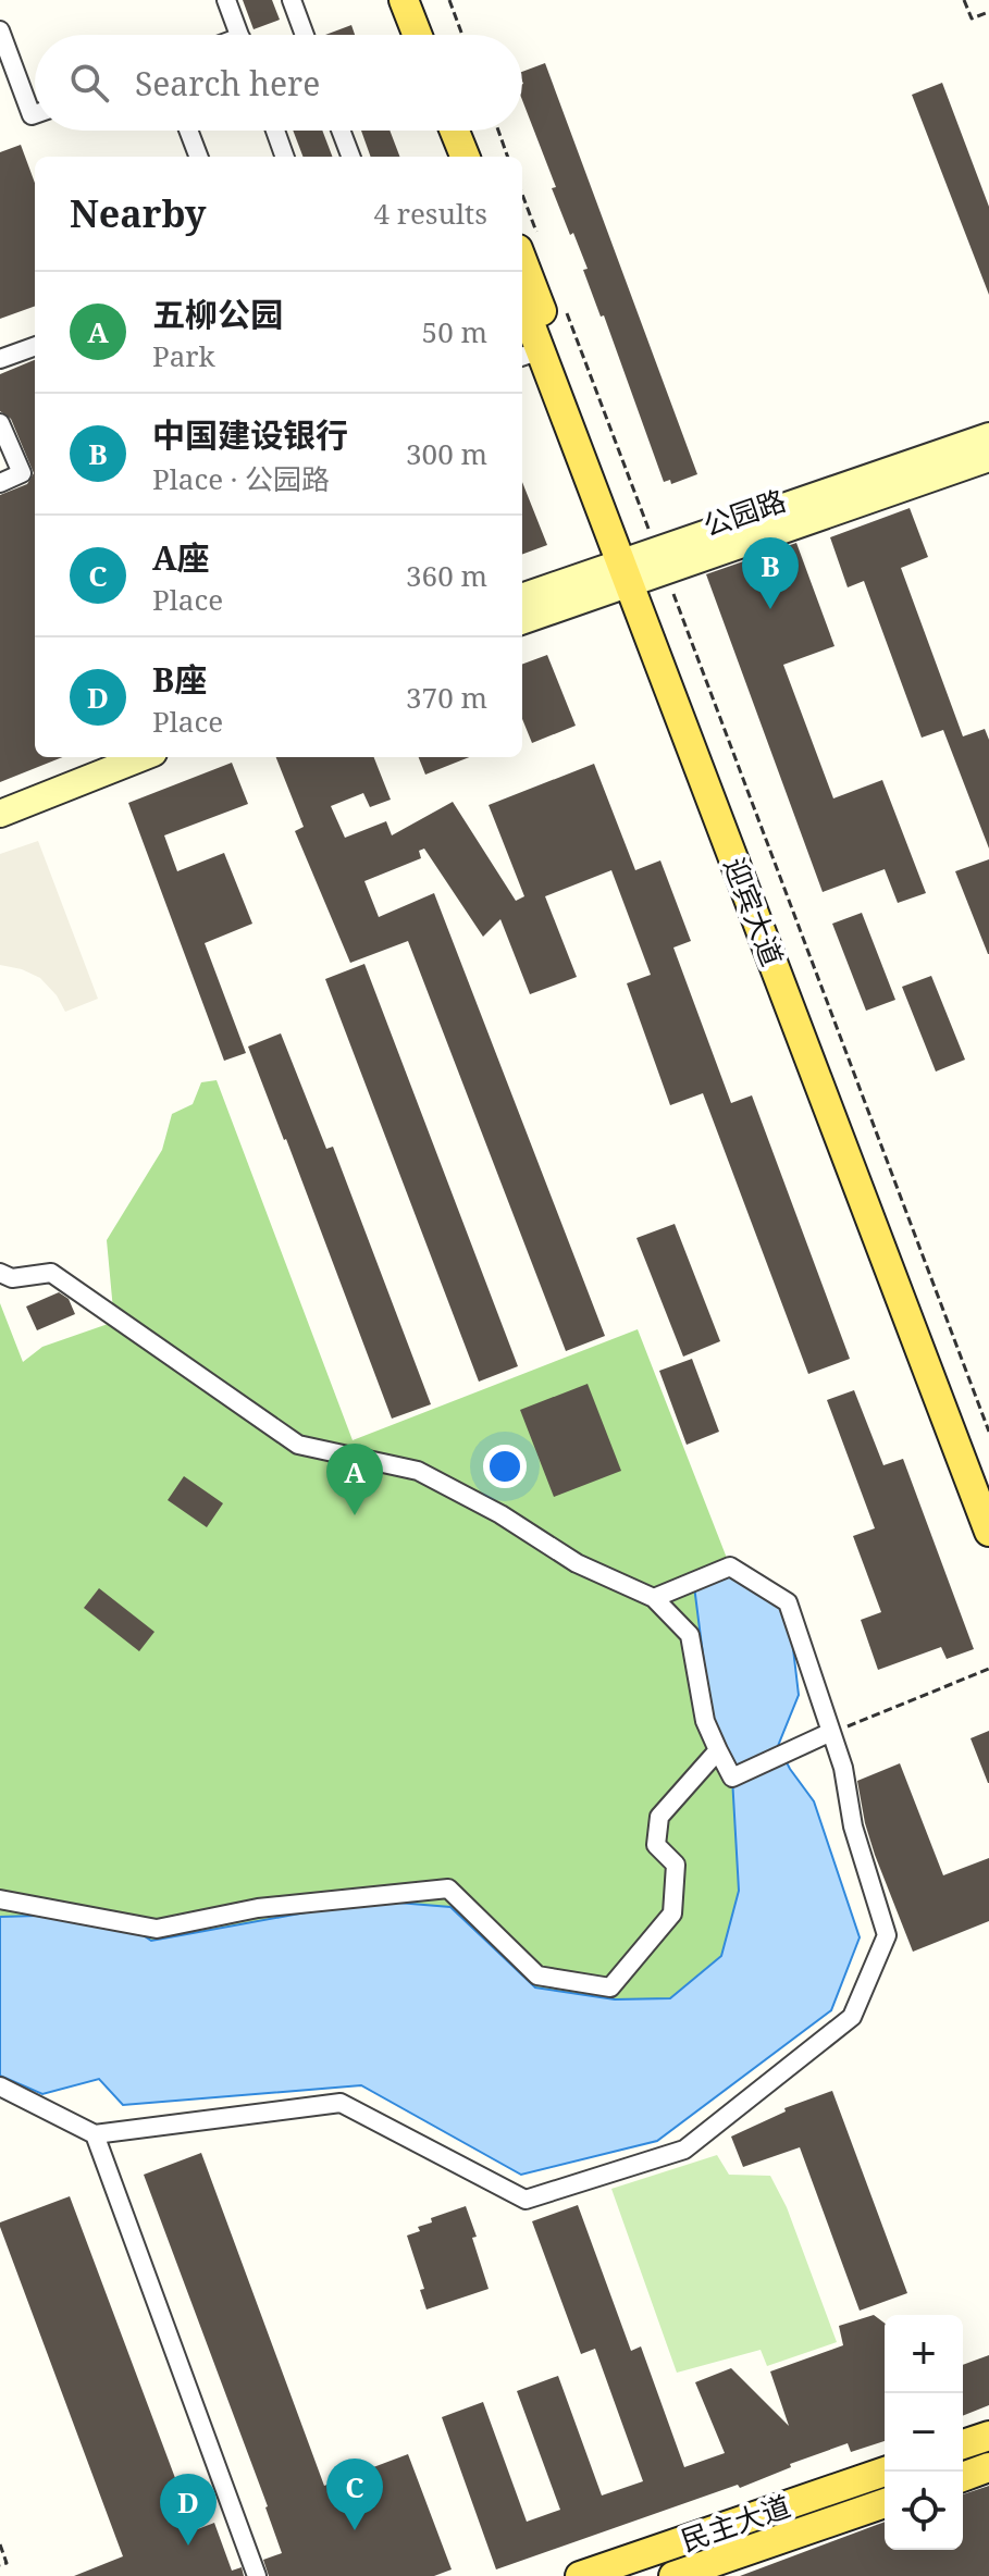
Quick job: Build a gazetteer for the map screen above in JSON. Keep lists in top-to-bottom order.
{
  "streets": {
    "main road": ["迎宾大道", "民主大道"],
    "street": ["公园路"]
  },
  "crossings": [
    ["公园路", "迎宾大道"]
  ],
  "page": {
    "search": "Search here",
    "heading": ["Nearby", "4 results"],
    "list": [
      {
        "mark": "A",
        "name": "五柳公园",
        "note": "Park",
        "value": "50 m"
      },
      {
        "mark": "B",
        "name": "中国建设银行",
        "note": "Place · 公园路",
        "value": "300 m"
      },
      {
        "mark": "C",
        "name": "A座",
        "note": "Place",
        "value": "360 m"
      },
      {
        "mark": "D",
        "name": "B座",
        "note": "Place",
        "value": "370 m"
      }
    ],
    "pins": [
      "B",
      "A",
      "C",
      "D"
    ],
    "map_buttons": ["+", "−"]
  }
}
